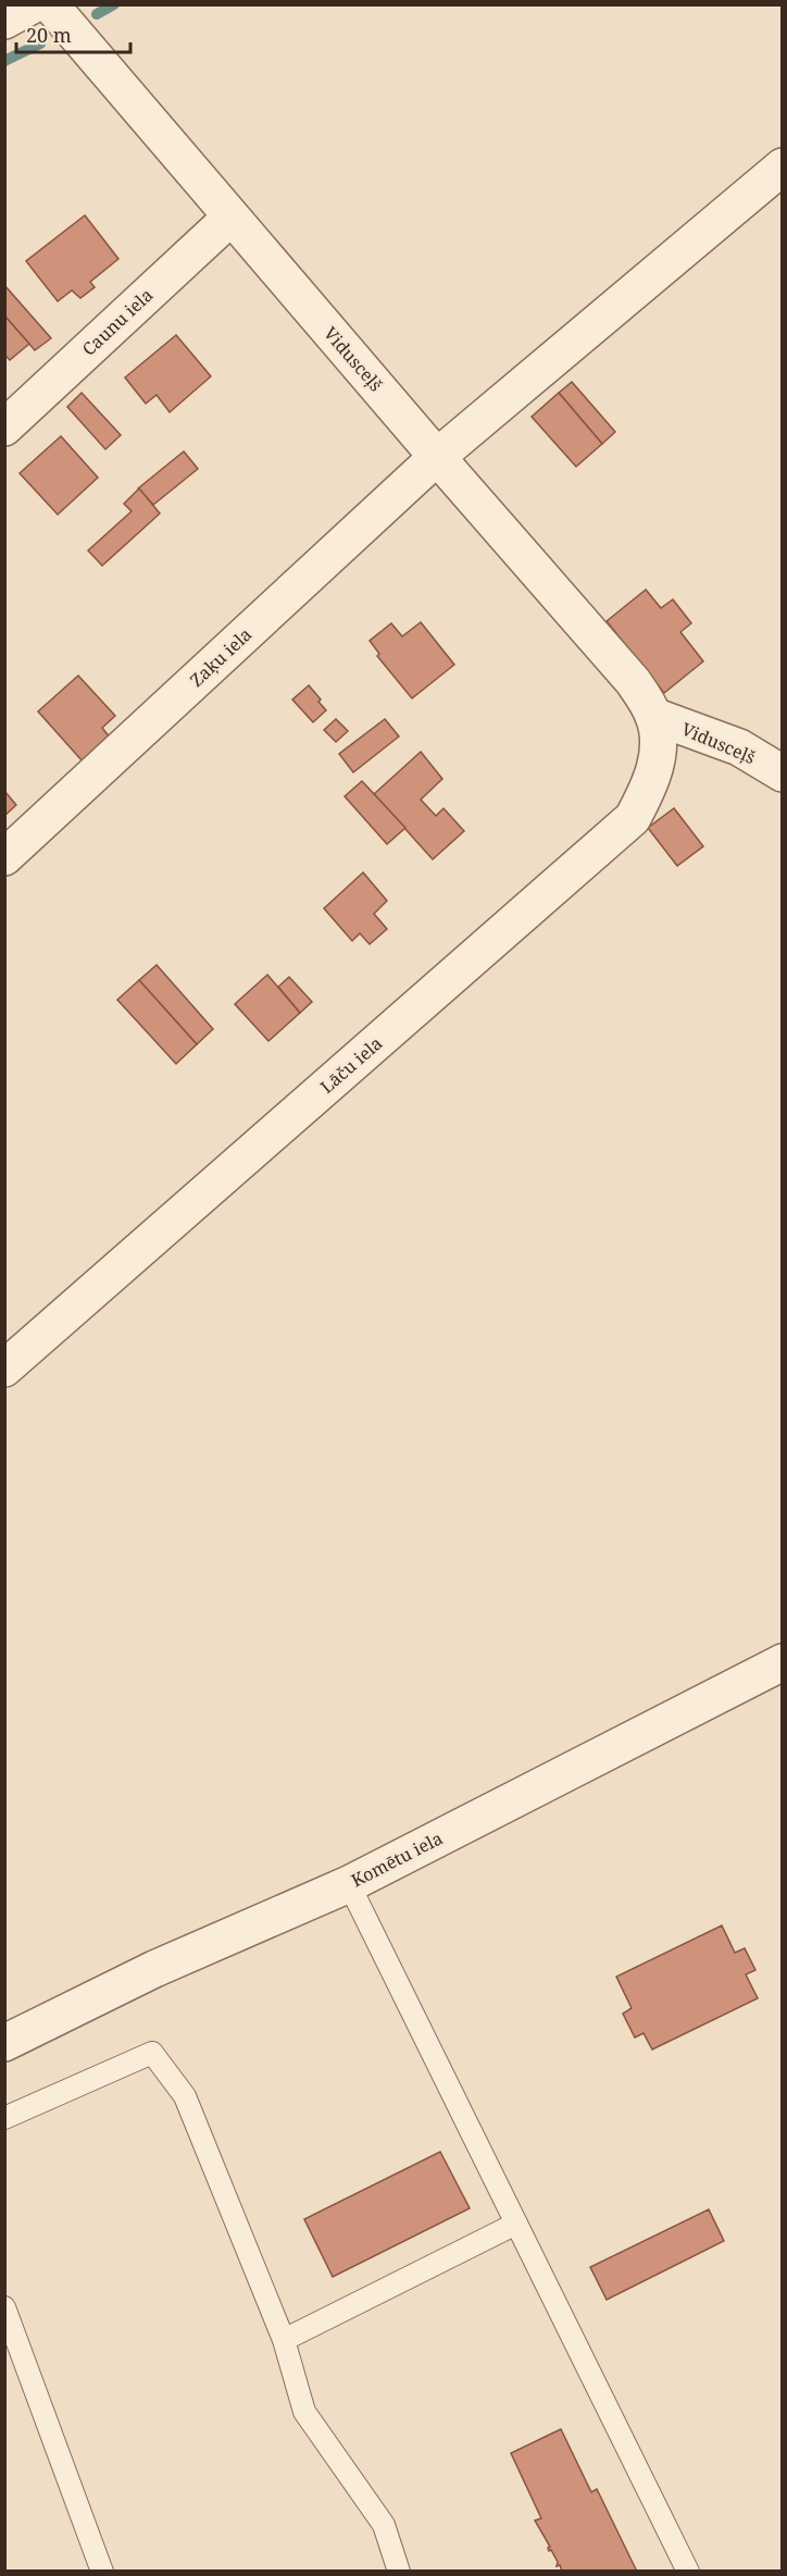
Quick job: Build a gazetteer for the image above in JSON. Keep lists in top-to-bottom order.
{
  "streets": {
    "street": [
      "Caunu iela",
      "Vidusceļš",
      "Zaķu iela",
      "Lāču iela",
      "Komētu iela"
    ]
  },
  "crossings": [
    ["Caunu iela", "Vidusceļš"],
    ["Vidusceļš", "Zaķu iela"],
    ["Vidusceļš", "Lāču iela"]
  ],
  "scale_bar": "20 m"
}
